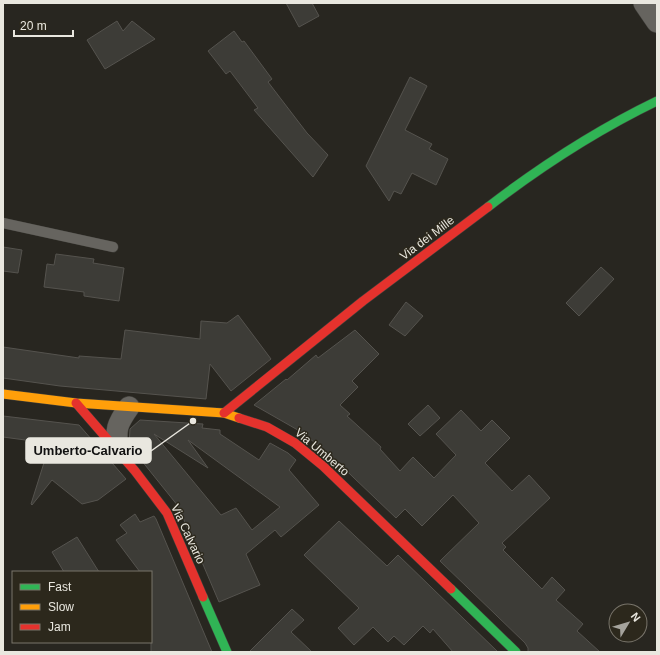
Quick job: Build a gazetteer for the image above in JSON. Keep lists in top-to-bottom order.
{
  "streets": {
    "main road": ["Via dei Mille", "Via Umberto", "Via Calvario"]
  },
  "crossings": [
    ["Via dei Mille", "Via Umberto"],
    ["Via Umberto", "Via Calvario"]
  ],
  "places": ["Umberto-Calvario"],
  "legend": ["Fast", "Slow", "Jam"],
  "scale_bar": "20 m",
  "north": "top right"
}
